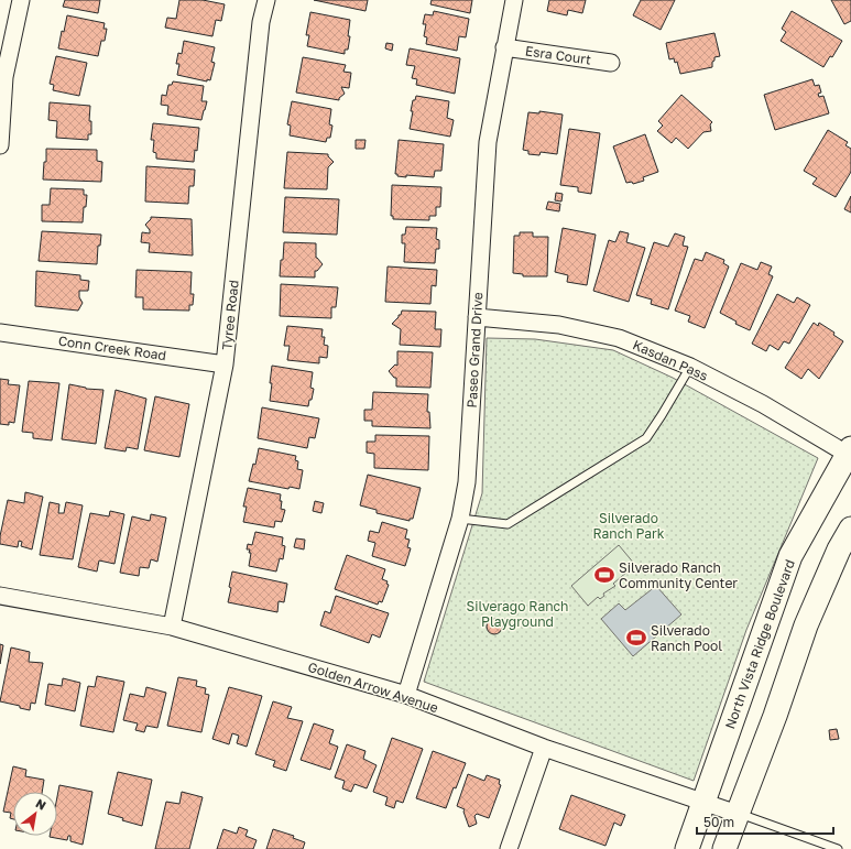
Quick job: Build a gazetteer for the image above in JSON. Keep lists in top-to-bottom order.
{
  "streets": {
    "street": [
      "Esra Court",
      "Tyree Road",
      "Conn Creek Road",
      "Paseo Grand Drive",
      "Kasdan Pass",
      "North Vista Ridge Boulevard",
      "Golden Arrow Avenue"
    ]
  },
  "crossings": [
    ["Esra Court", "Paseo Grand Drive"],
    ["Tyree Road", "Conn Creek Road"],
    ["Tyree Road", "Golden Arrow Avenue"],
    ["Paseo Grand Drive", "Kasdan Pass"],
    ["Paseo Grand Drive", "Golden Arrow Avenue"],
    ["Kasdan Pass", "North Vista Ridge Boulevard"],
    ["North Vista Ridge Boulevard", "Golden Arrow Avenue"]
  ],
  "parks": ["Silverado Ranch Park", "Silverago Ranch Playground"],
  "places": {
    "sports": ["Silverado Ranch Community Center", "Silverado Ranch Pool"]
  },
  "scale_bar": "50 m",
  "north": "top right"
}
